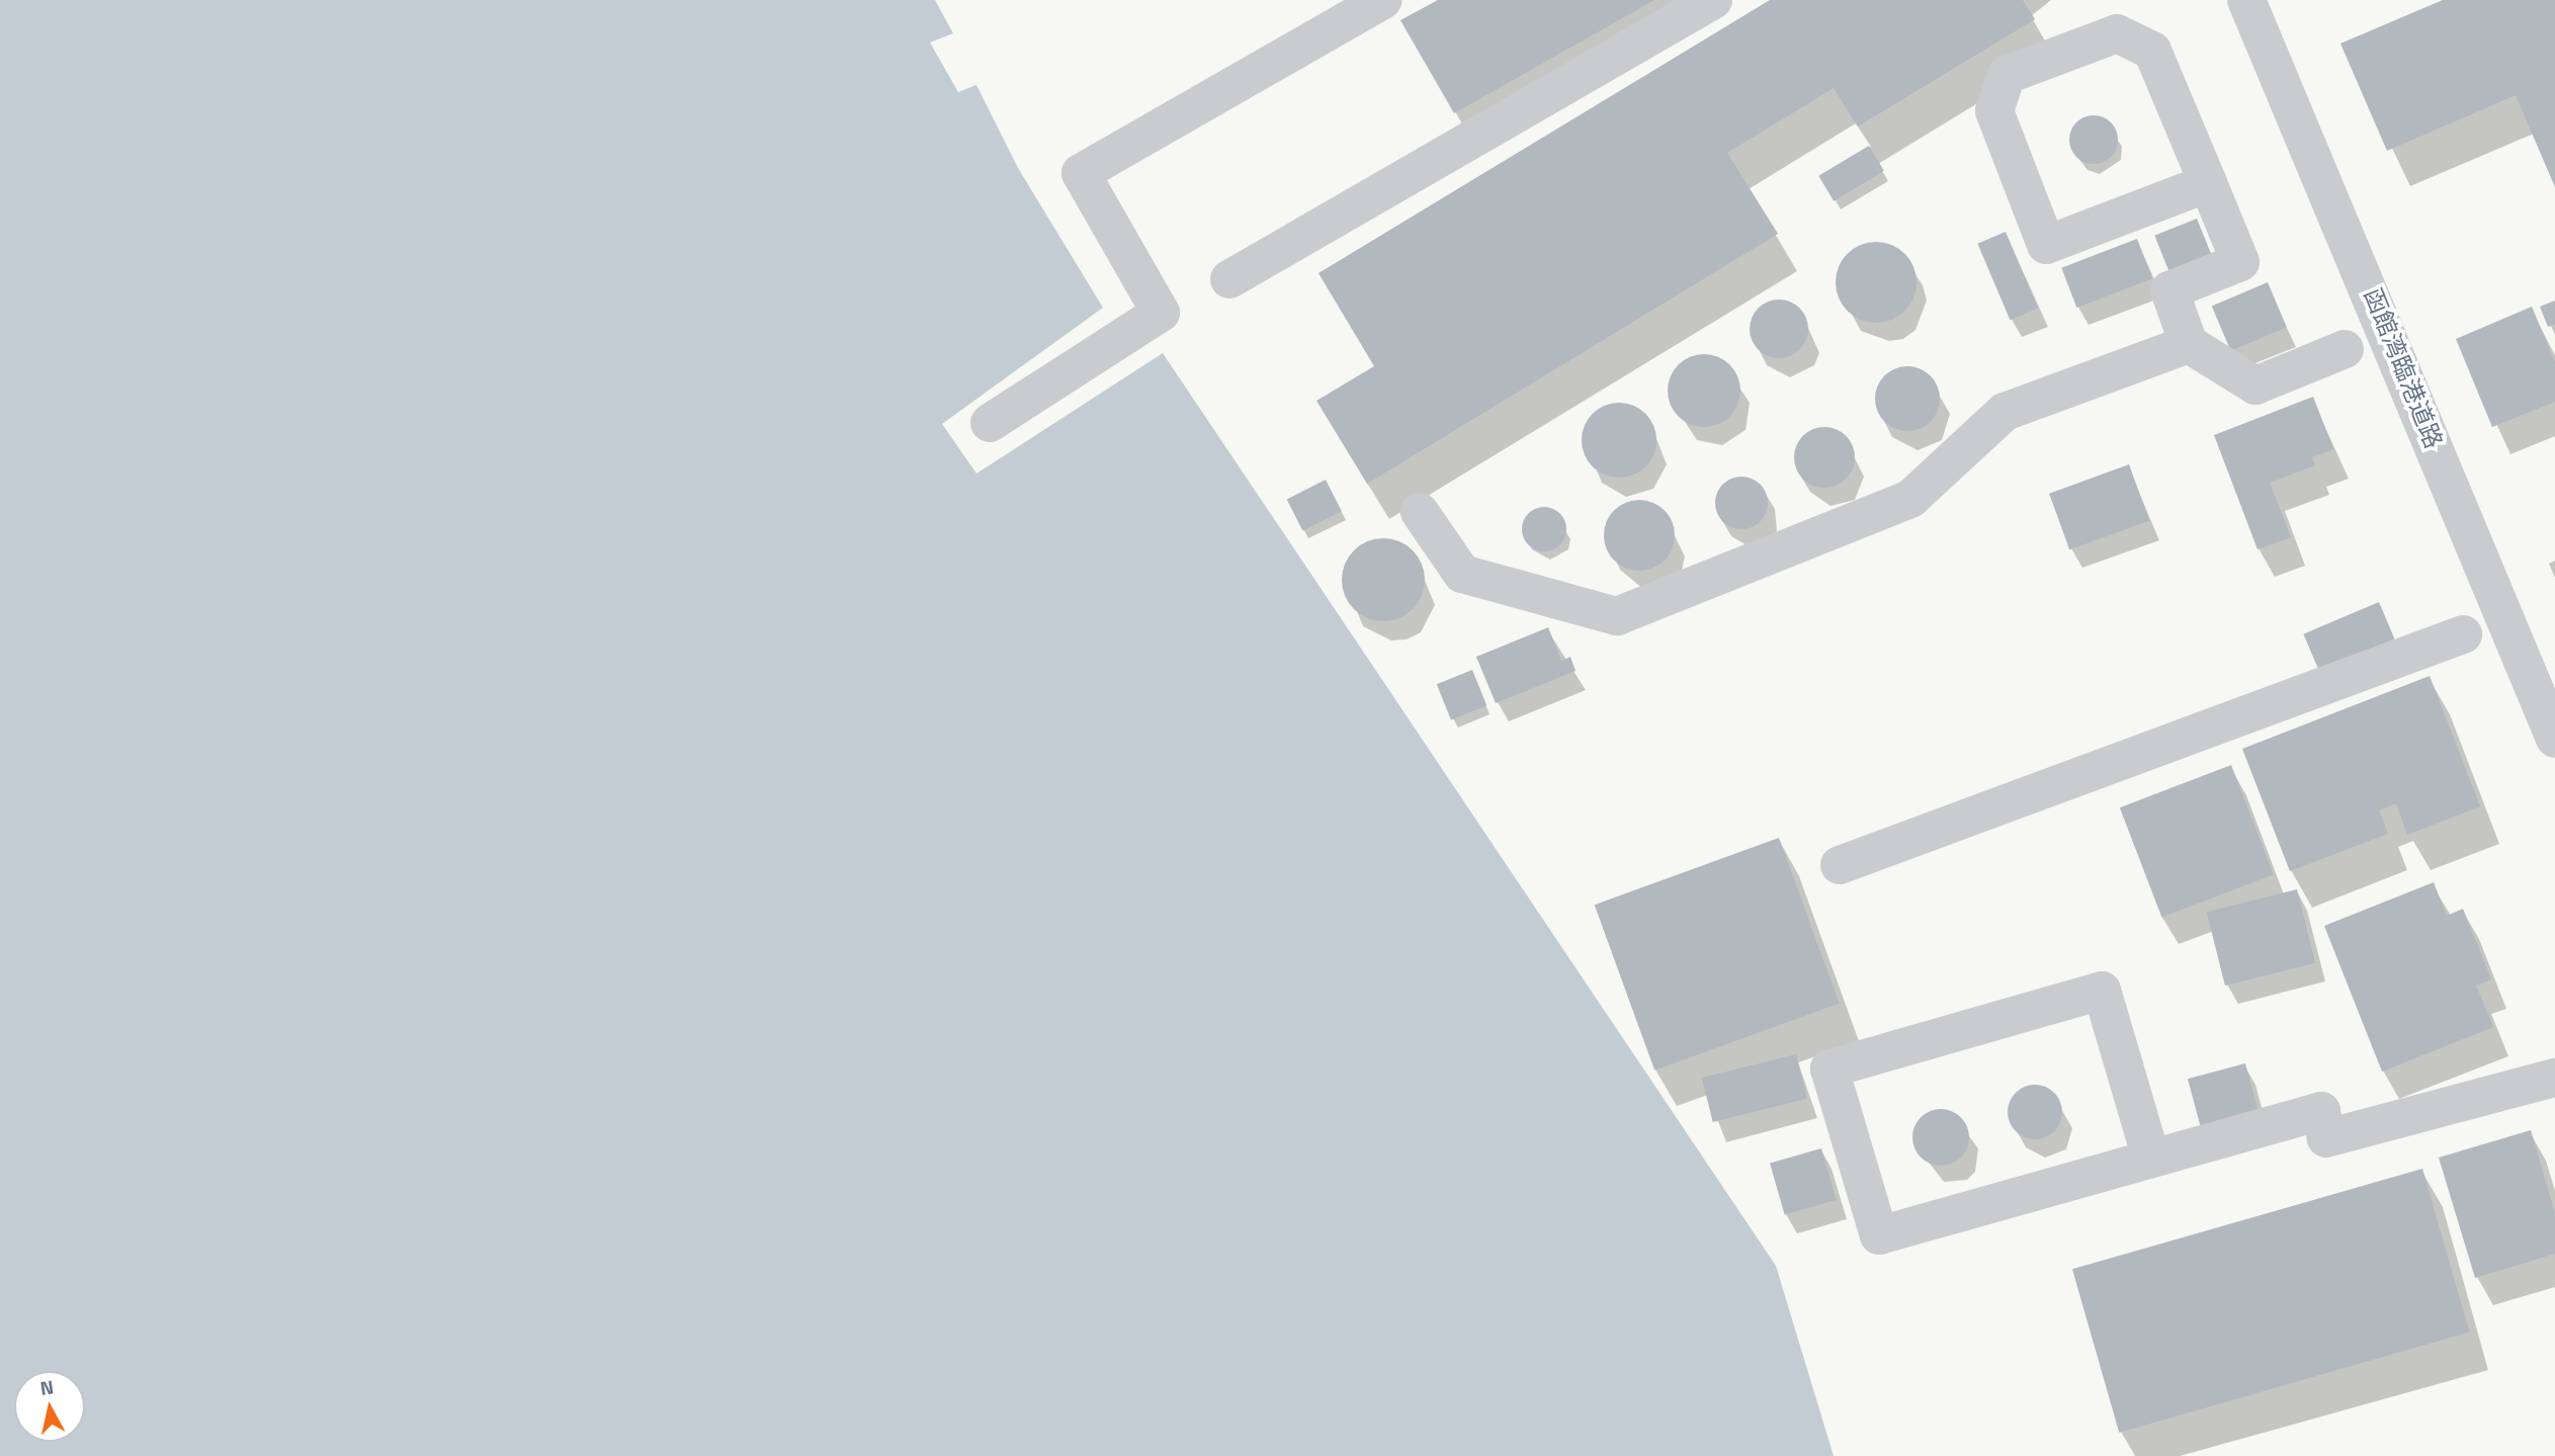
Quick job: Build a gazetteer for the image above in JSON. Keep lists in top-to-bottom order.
{
  "streets": {
    "street": ["函館湾臨港道路"]
  },
  "north": "top"
}
